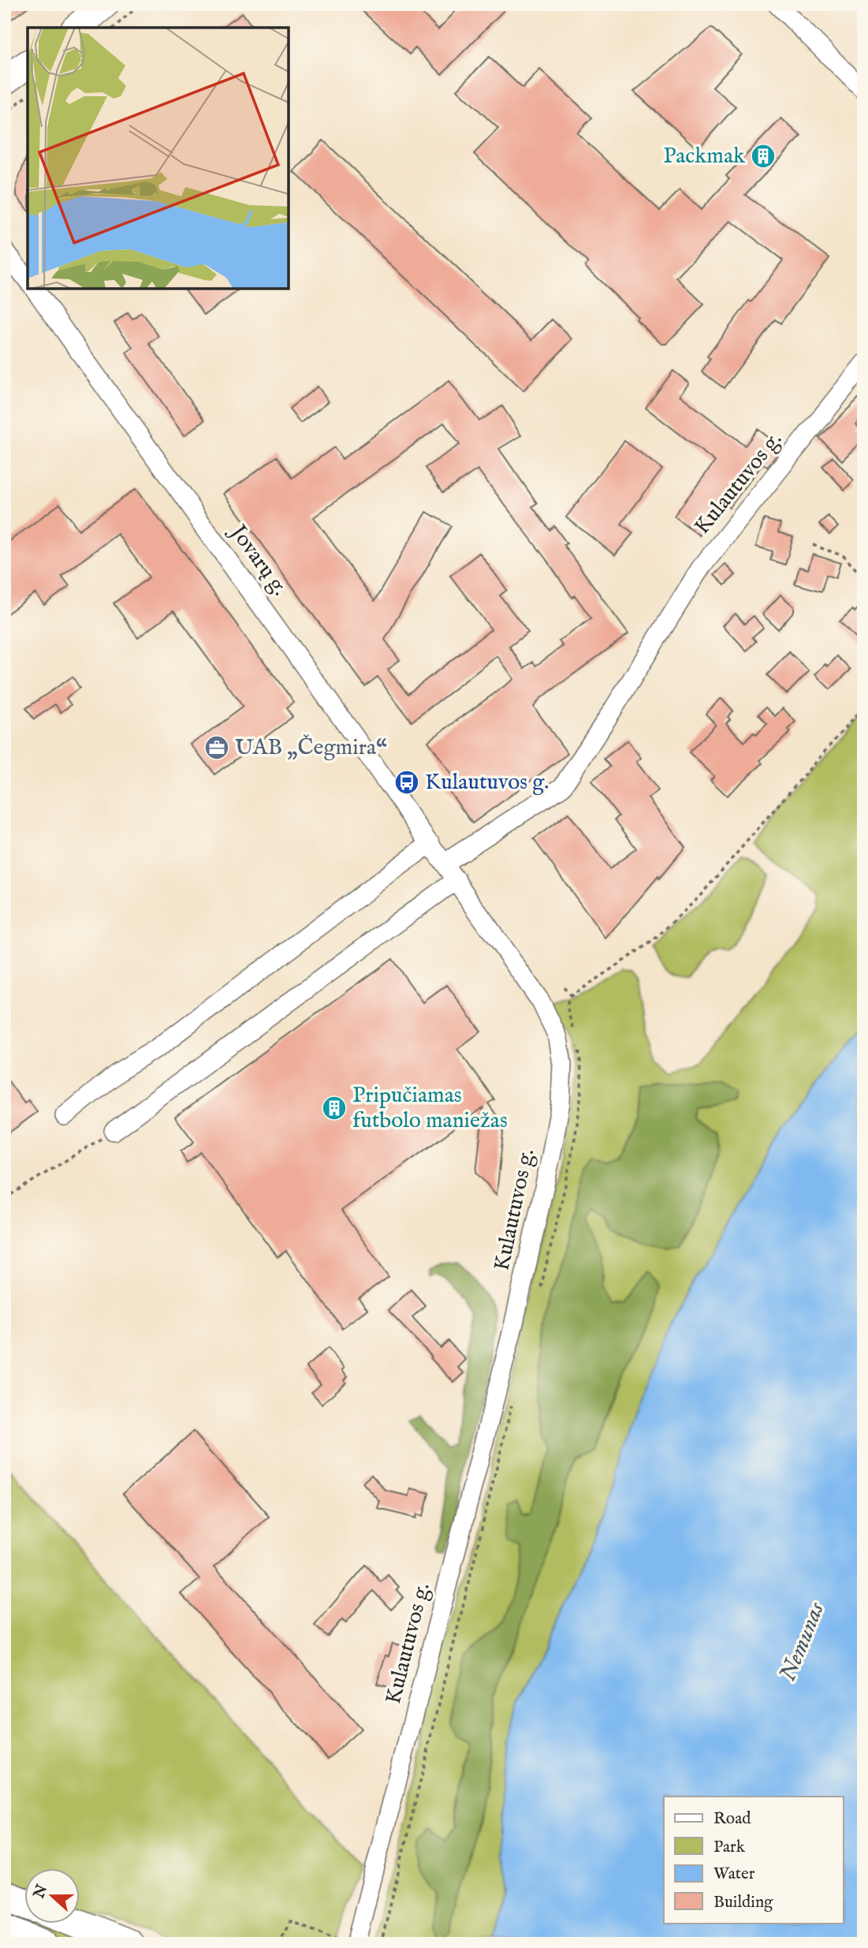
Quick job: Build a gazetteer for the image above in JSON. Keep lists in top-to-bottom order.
{
  "streets": {
    "street": ["Kulautuvos g.", "Jovarų g."]
  },
  "crossings": [
    ["Kulautuvos g.", "Jovarų g."]
  ],
  "water": ["Nemunas"],
  "places": {
    "building": ["Packmak", "Pripučiamas futbolo maniežas"],
    "office": ["UAB „Čegmira“"],
    "bus stop": ["Kulautuvos g."]
  },
  "legend": [
    "Road",
    "Park",
    "Water",
    "Building"
  ],
  "north": "left"
}
